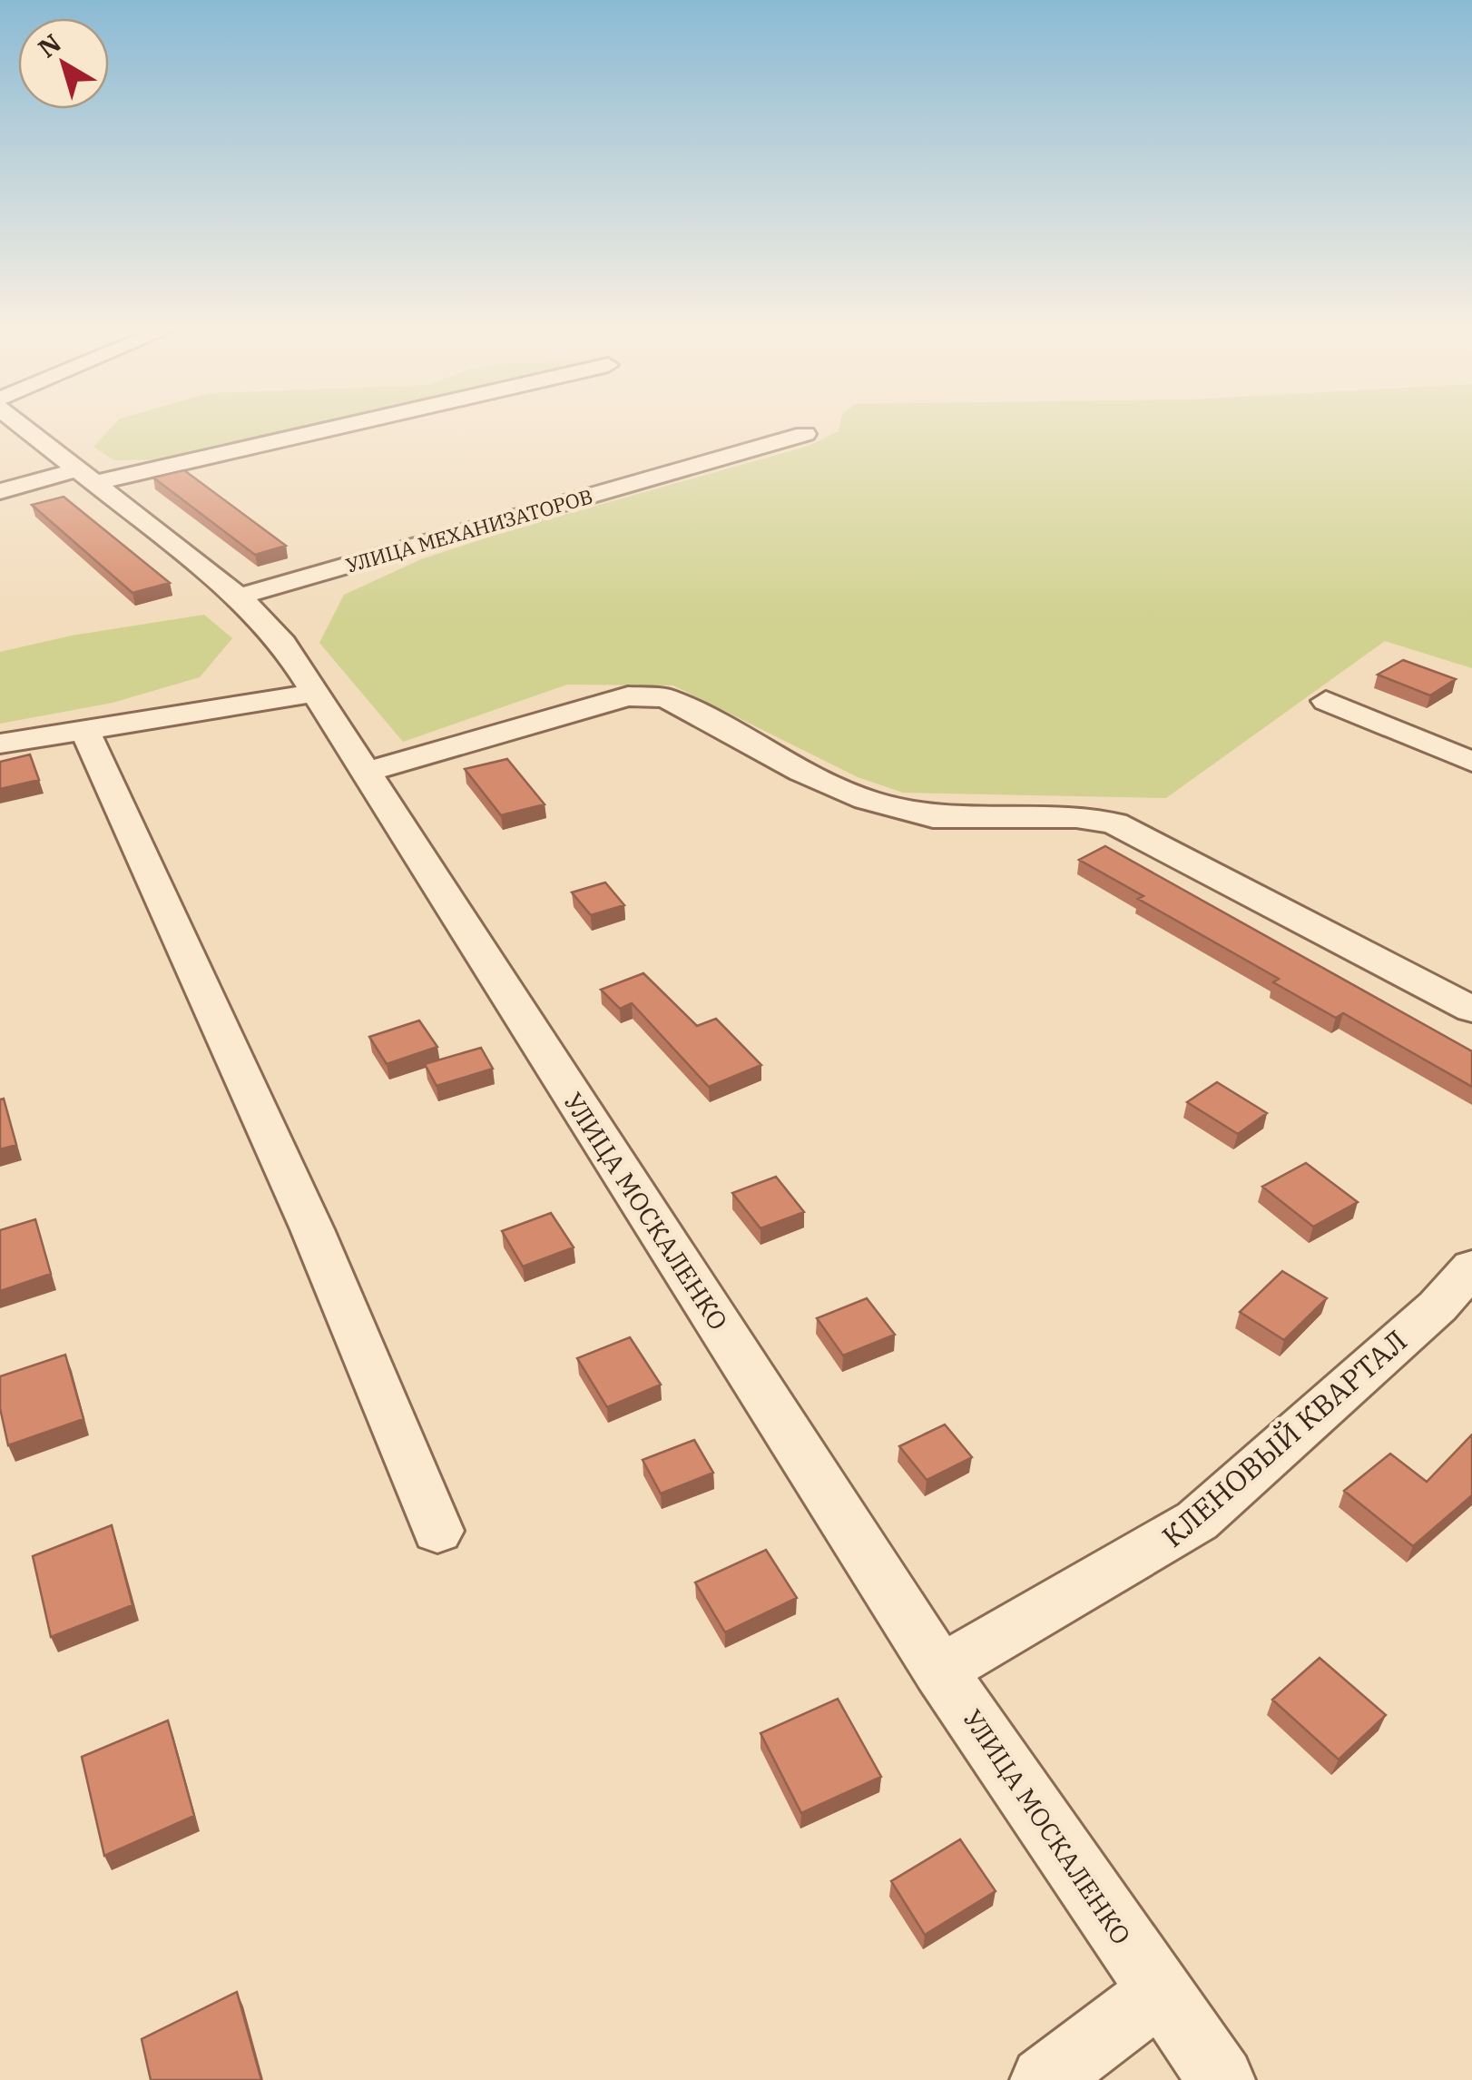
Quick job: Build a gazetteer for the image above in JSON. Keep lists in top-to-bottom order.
{
  "streets": {
    "street": ["УЛИЦА МЕХАНИЗАТОРОВ", "УЛИЦА МОСКАЛЕНКО", "КЛЕНОВЫЙ КВАРТАЛ"]
  },
  "crossings": [
    ["УЛИЦА МЕХАНИЗАТОРОВ", "УЛИЦА МОСКАЛЕНКО"],
    ["УЛИЦА МОСКАЛЕНКО", "КЛЕНОВЫЙ КВАРТАЛ"]
  ],
  "north": "top left"
}
